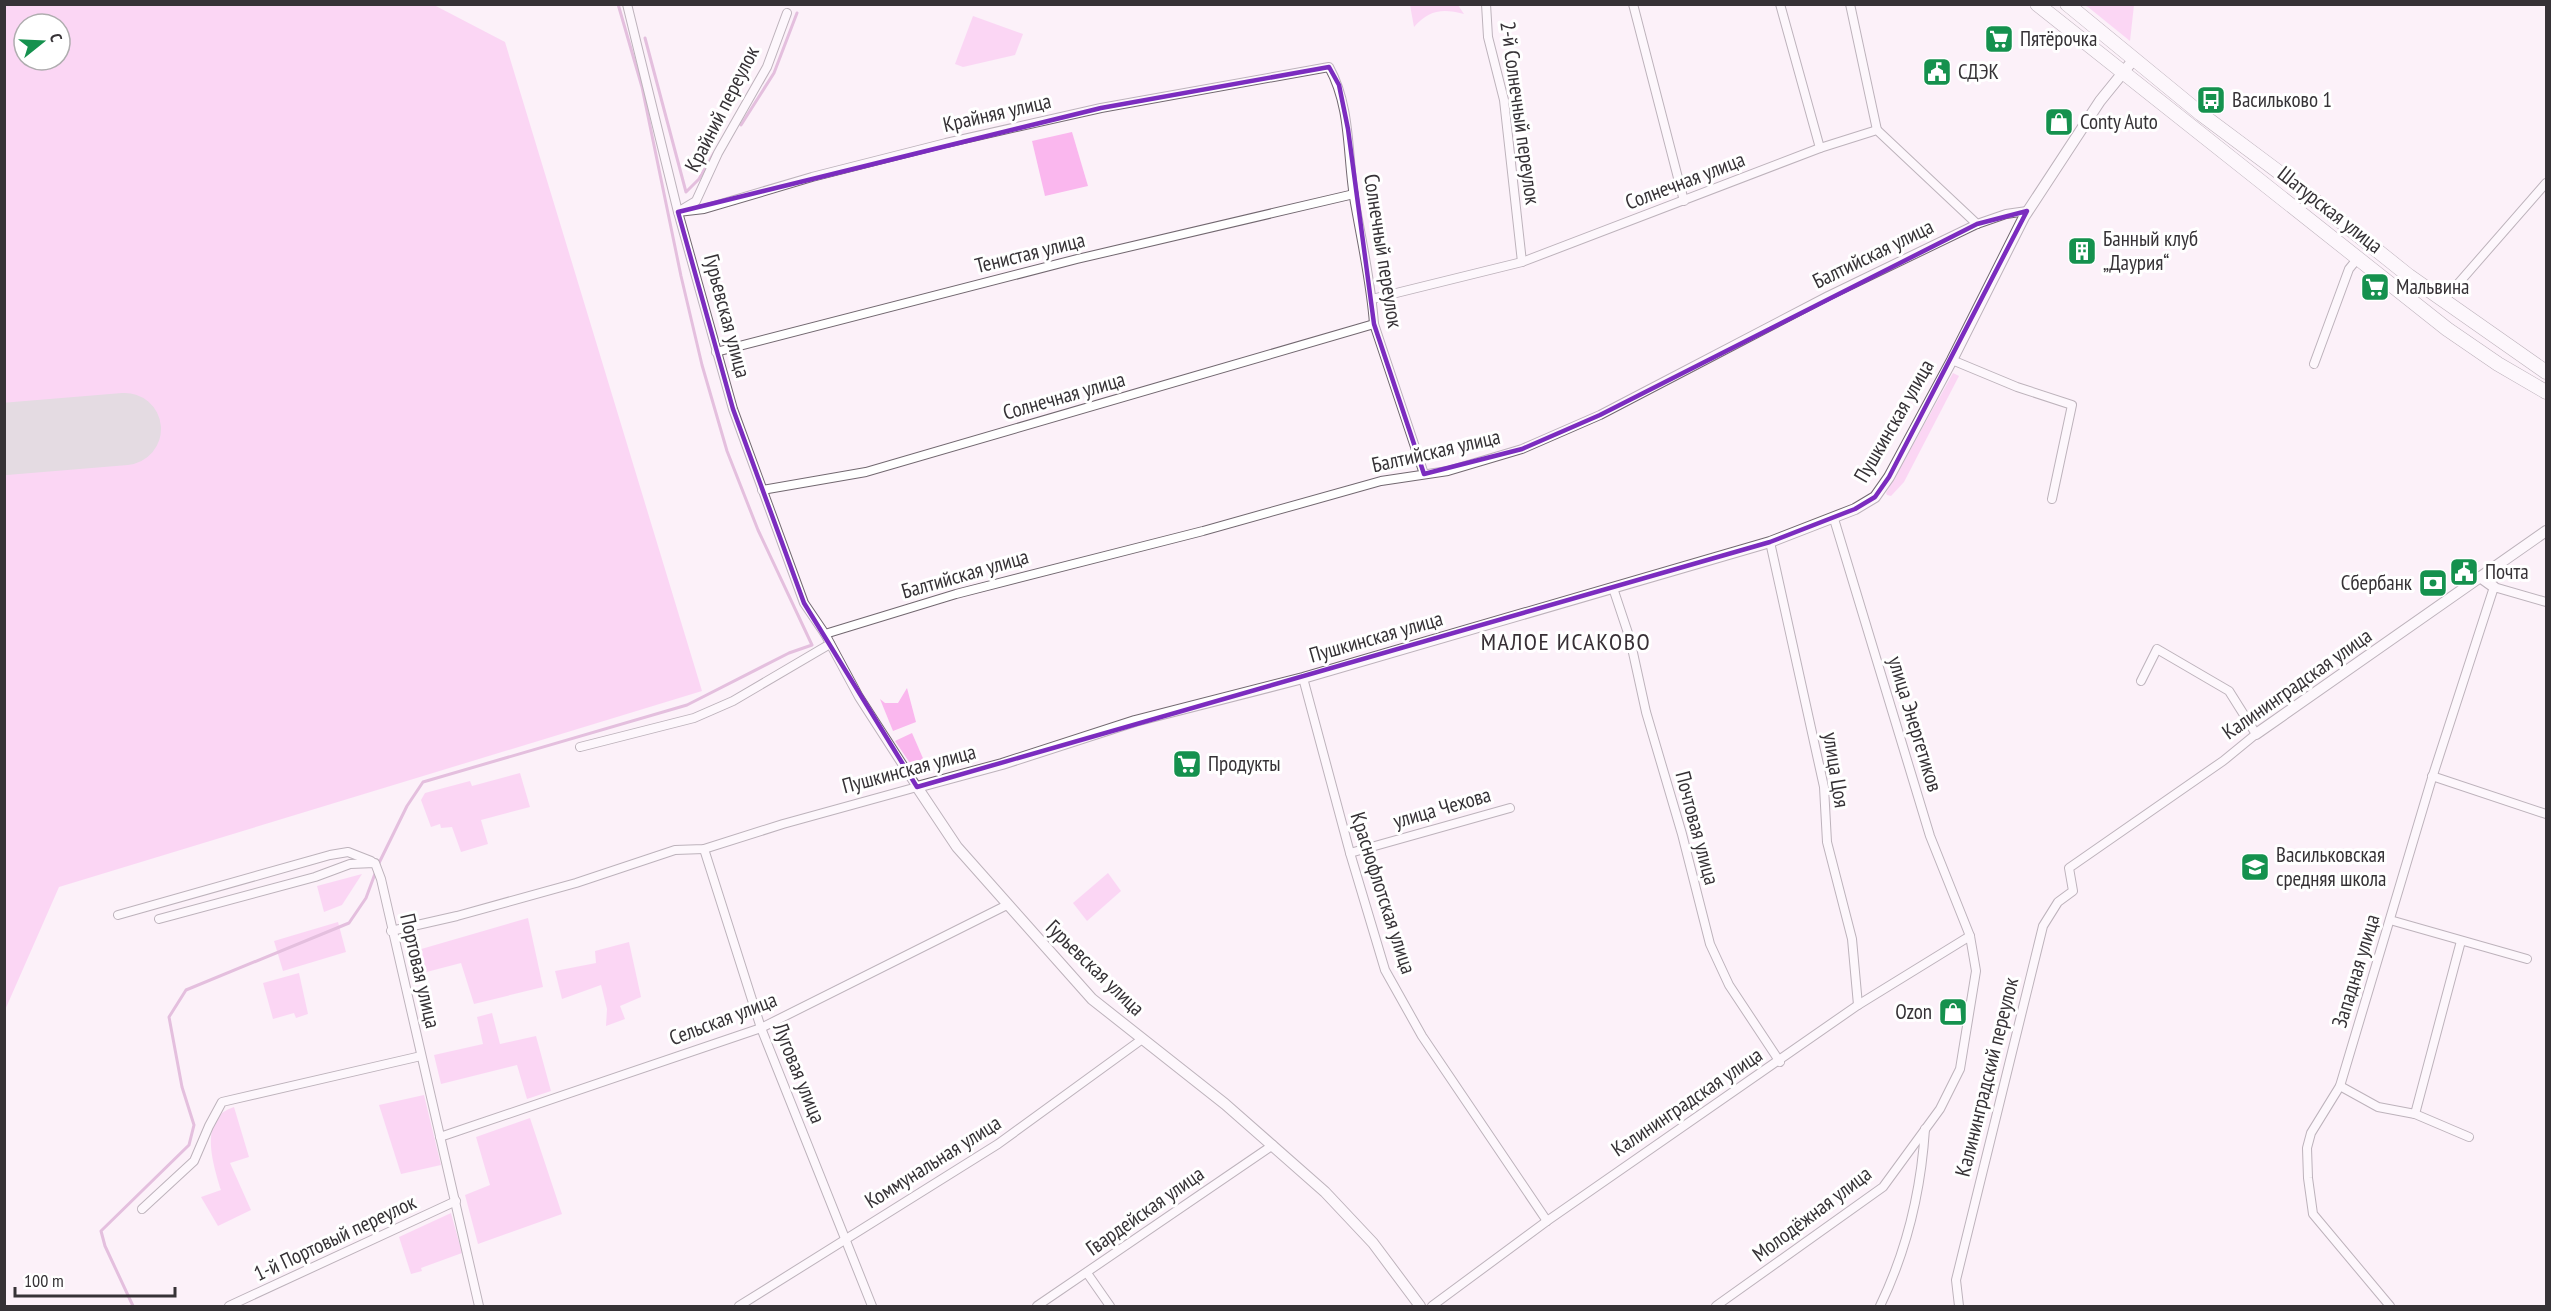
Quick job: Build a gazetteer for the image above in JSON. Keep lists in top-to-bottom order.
{
  "streets": {
    "main road": ["Шатурская улица"],
    "street": [
      "Крайний переулок",
      "Крайняя улица",
      "2-й Солнечный переулок",
      "Солнечная улица",
      "Солнечный переулок",
      "Тенистая улица",
      "Балтийская улица",
      "Гурьевская улица",
      "Пушкинская улица",
      "Калининградская улица",
      "улица Энергетиков",
      "улица Цоя",
      "улица Чехова",
      "Почтовая улица",
      "Краснофлотская улица",
      "Портовая улица",
      "Западная улица",
      "Сельская улица",
      "Луговая улица",
      "Калининградский переулок",
      "Коммунальная улица",
      "Гвардейская улица",
      "Молодёжная улица",
      "1-й Портовый переулок"
    ]
  },
  "crossings": [
    ["Крайний переулок", "Крайняя улица"],
    ["Крайний переулок", "Гурьевская улица"],
    ["Крайняя улица", "Солнечный переулок"],
    ["Крайняя улица", "Гурьевская улица"],
    ["2-й Солнечный переулок", "Солнечная улица"],
    ["Солнечная улица", "Солнечный переулок"],
    ["Солнечная улица", "Гурьевская улица"],
    ["Шатурская улица", "Пушкинская улица"],
    ["Солнечный переулок", "Тенистая улица"],
    ["Солнечный переулок", "Балтийская улица"],
    ["Тенистая улица", "Гурьевская улица"],
    ["Балтийская улица", "Гурьевская улица"],
    ["Балтийская улица", "Пушкинская улица"],
    ["Гурьевская улица", "Пушкинская улица"],
    ["Гурьевская улица", "Сельская улица"],
    ["Гурьевская улица", "Коммунальная улица"],
    ["Гурьевская улица", "Гвардейская улица"],
    ["Пушкинская улица", "улица Энергетиков"],
    ["Пушкинская улица", "улица Цоя"],
    ["Пушкинская улица", "Почтовая улица"],
    ["Пушкинская улица", "Краснофлотская улица"],
    ["Пушкинская улица", "Портовая улица"],
    ["Пушкинская улица", "Луговая улица"],
    ["Калининградская улица", "улица Энергетиков"],
    ["Калининградская улица", "улица Цоя"],
    ["Калининградская улица", "Почтовая улица"],
    ["Калининградская улица", "Краснофлотская улица"],
    ["Калининградская улица", "Калининградский переулок"],
    ["Калининградская улица", "Молодёжная улица"],
    ["улица Энергетиков", "Молодёжная улица"],
    ["улица Чехова", "Краснофлотская улица"],
    ["Портовая улица", "Сельская улица"],
    ["Портовая улица", "1-й Портовый переулок"],
    ["Сельская улица", "Луговая улица"],
    ["Луговая улица", "Коммунальная улица"]
  ],
  "districts": ["МАЛОЕ ИСАКОВО"],
  "places": {
    "supermarket": ["Пятёрочка", "Мальвина", "Продукты"],
    "public building": ["СДЭК", "Почта"],
    "bus stop": ["Васильково 1"],
    "shop": ["Conty Auto", "Ozon"],
    "building": ["Банный клуб „Даурия“"],
    "bank": ["Сбербанк"],
    "school or university": ["Васильковская средняя школа"]
  },
  "scale_bar": "100 m",
  "north": "right"
}
